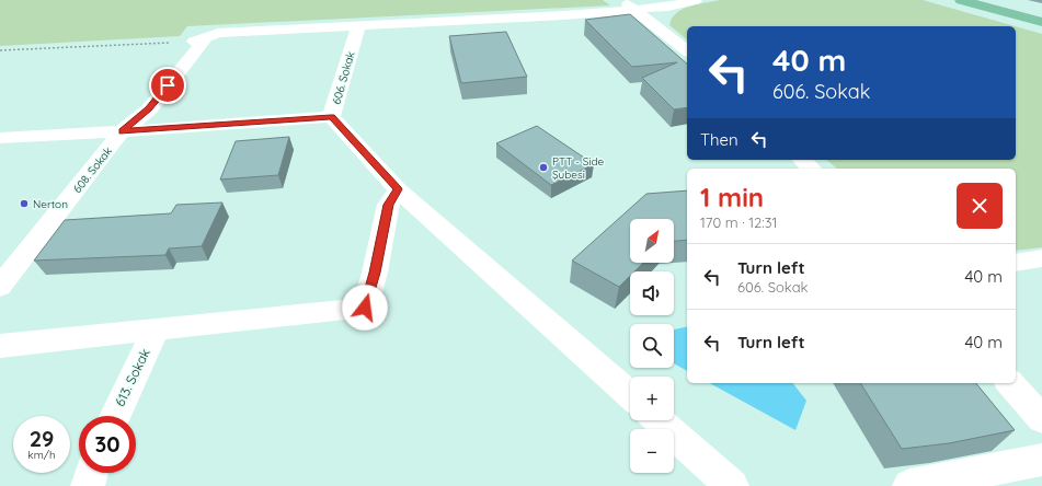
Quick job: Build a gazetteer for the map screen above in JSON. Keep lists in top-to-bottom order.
{
  "streets": {
    "street": ["606. Sokak", "608. Sokak", "613. Sokak"]
  },
  "places": ["PTT - Side Şubesi", "Nerton"],
  "north": "top right",
  "page": {
    "turn": ["40 m", "606. Sokak"],
    "then": "Then",
    "heading": ["1 min", "170 m · 12:31"],
    "map_buttons": ["+", "−"],
    "list": [
      {
        "name": "Turn left",
        "note": "606. Sokak",
        "value": "40 m"
      },
      {
        "name": "Turn left",
        "value": "40 m"
      }
    ],
    "speed": "29 km/h",
    "limit": "30"
  }
}
